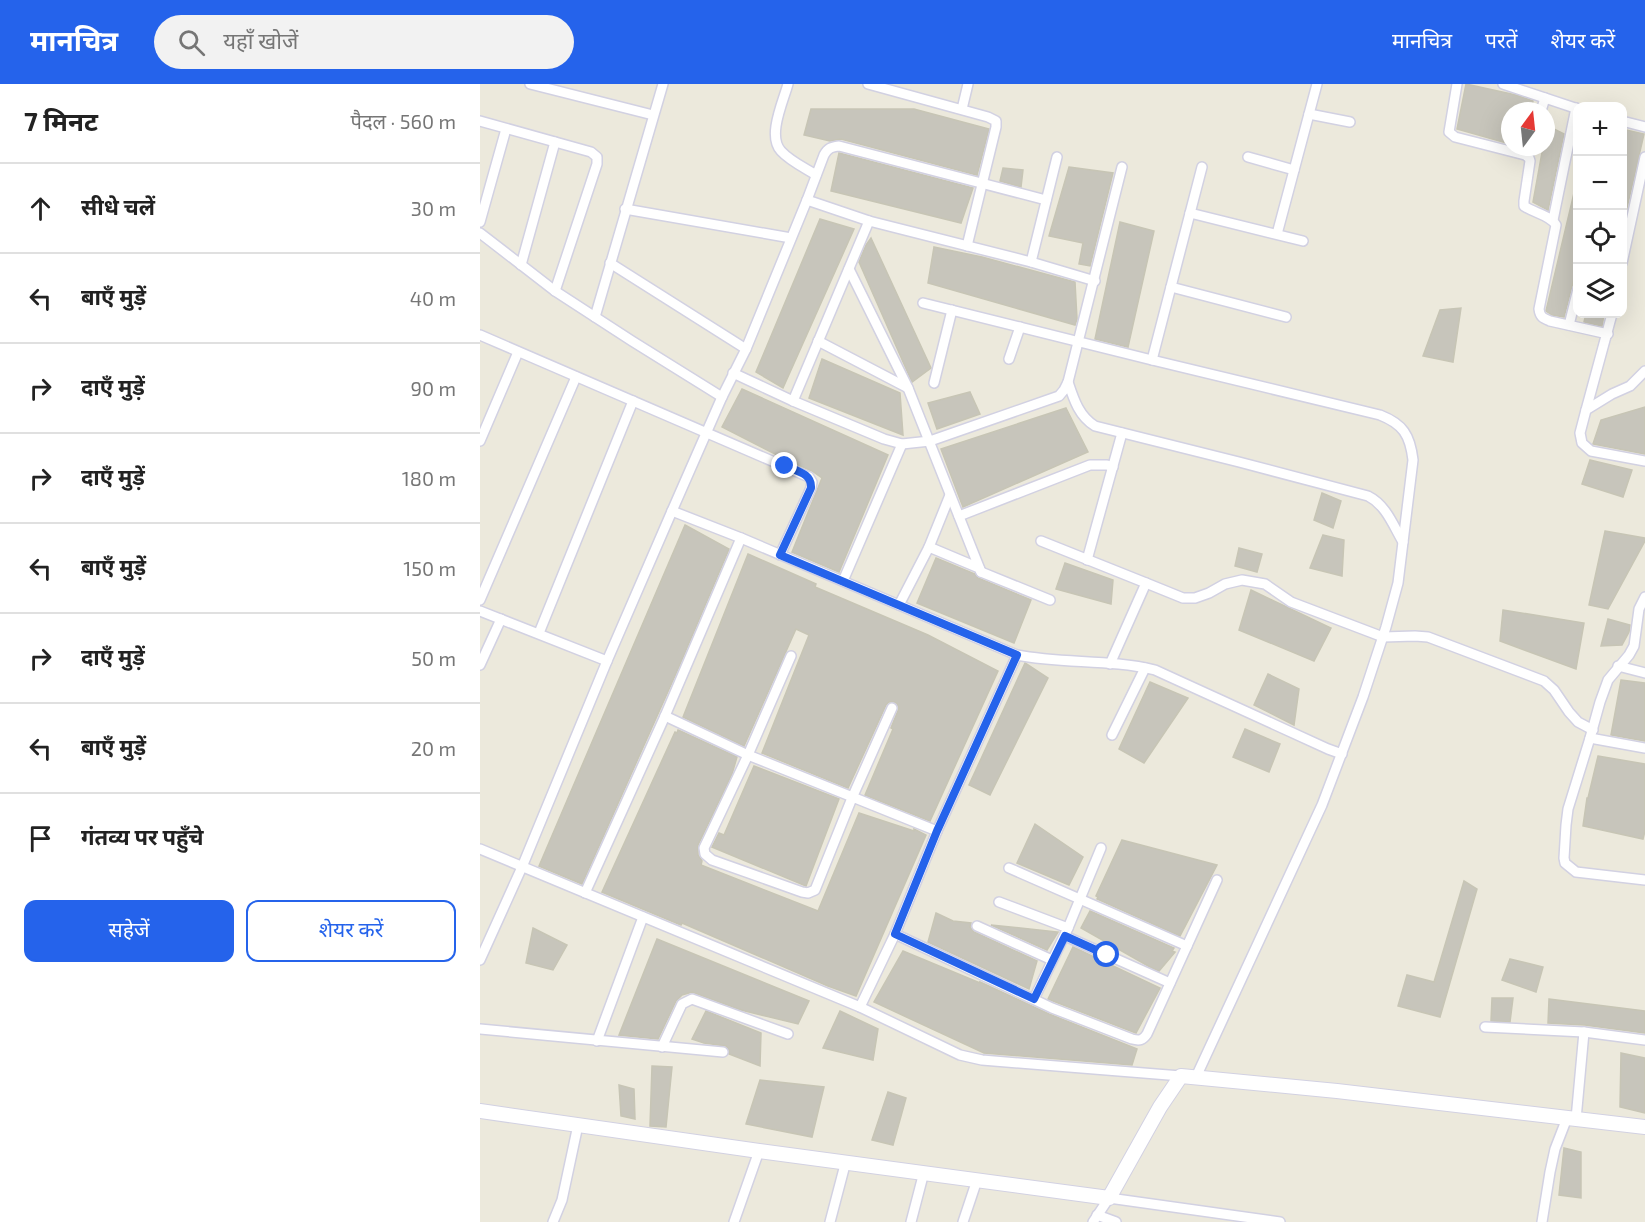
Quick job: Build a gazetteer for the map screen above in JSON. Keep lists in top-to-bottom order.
{
  "north": "top",
  "page": {
    "header": "मानचित्र",
    "search": "यहाँ खोजें",
    "nav": ["मानचित्र", "परतें", "शेयर करें"],
    "heading": ["7 मिनट", "पैदल · 560 m"],
    "map_buttons": ["+", "−"],
    "list": [
      ["सीधे चलें", "30 m"],
      ["बाएँ मुड़ें", "40 m"],
      ["दाएँ मुड़ें", "90 m"],
      ["दाएँ मुड़ें", "180 m"],
      ["बाएँ मुड़ें", "150 m"],
      ["दाएँ मुड़ें", "50 m"],
      ["बाएँ मुड़ें", "20 m"],
      "गंतव्य पर पहुँचे"
    ],
    "buttons": ["सहेजें", "शेयर करें"]
  }
}
